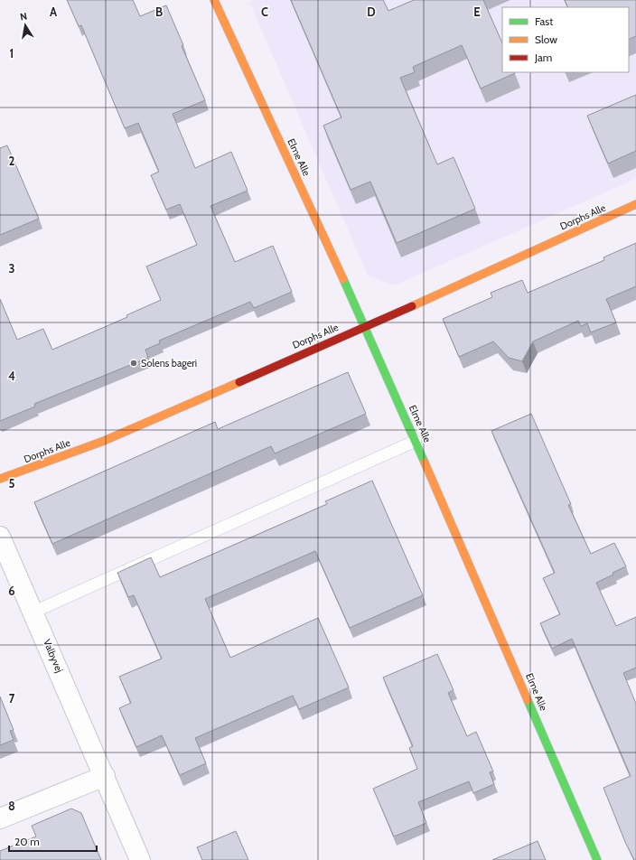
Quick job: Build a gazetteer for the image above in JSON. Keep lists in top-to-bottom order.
{
  "streets": {
    "street": ["Elme Alle", "Dorphs Alle", "Valbyvej"]
  },
  "crossings": [
    ["Elme Alle", "Dorphs Alle"]
  ],
  "places": ["Solens bageri"],
  "legend": ["Fast", "Slow", "Jam"],
  "scale_bar": "20 m",
  "north": "top",
  "grid": {
    "columns": [
      "A",
      "B",
      "C",
      "D",
      "E"
    ],
    "rows": [
      "1",
      "2",
      "3",
      "4",
      "5",
      "6",
      "7",
      "8"
    ]
  }
}
